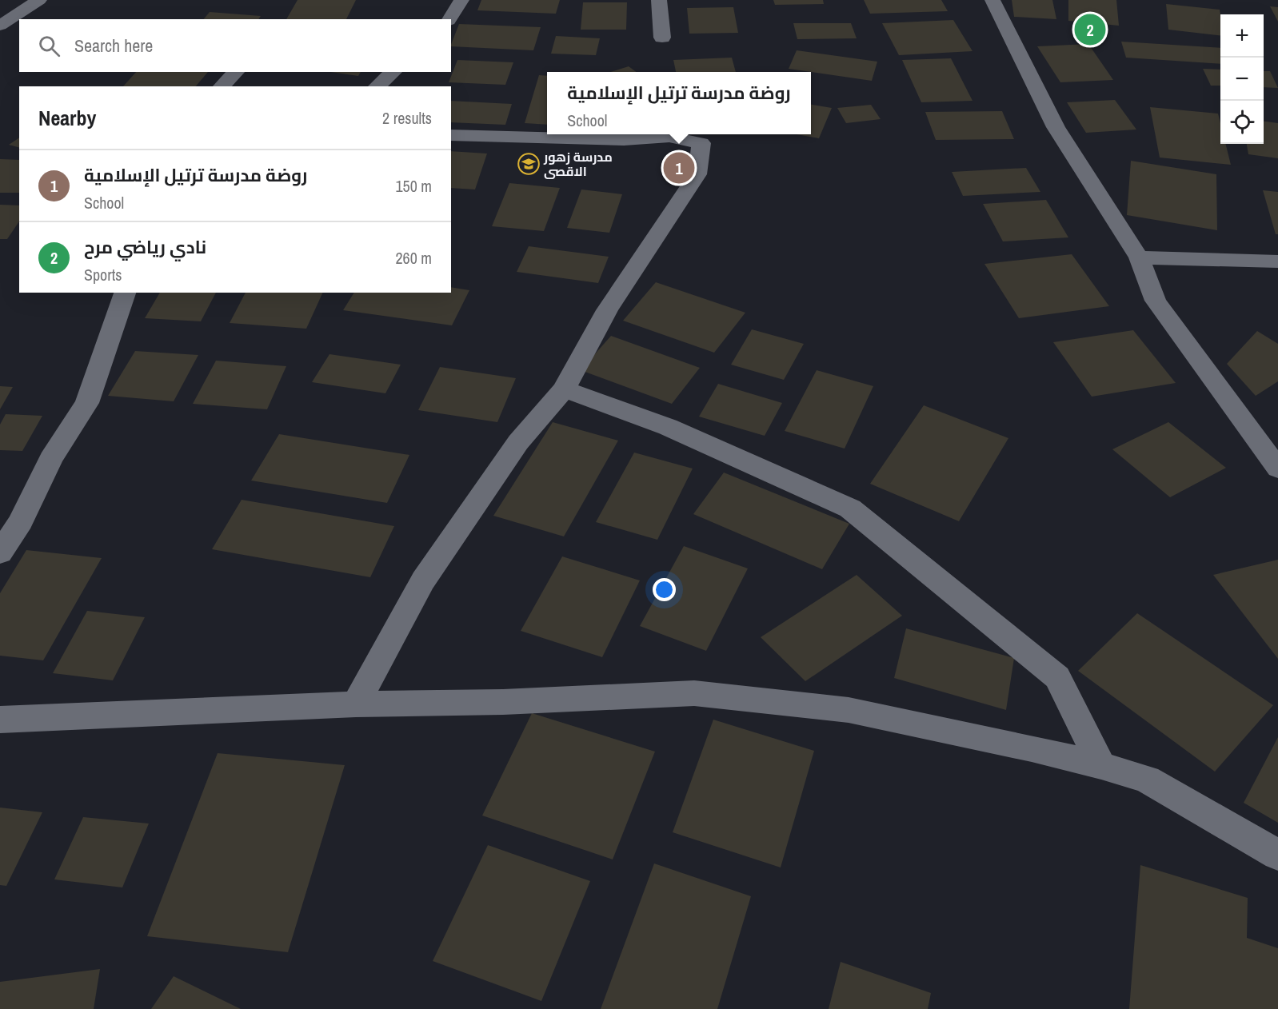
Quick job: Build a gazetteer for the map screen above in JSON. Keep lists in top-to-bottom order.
{
  "places": {
    "school or university": ["مدرسة زهور الاقصى"]
  },
  "page": {
    "pins": ["2", "1"],
    "map_buttons": ["+", "−"],
    "search": "Search here",
    "popup": ["روضة مدرسة ترتيل الإسلامية", "School"],
    "heading": ["Nearby", "2 results"],
    "list": [
      {
        "mark": "1",
        "name": "روضة مدرسة ترتيل الإسلامية",
        "note": "School",
        "value": "150 m"
      },
      {
        "mark": "2",
        "name": "نادي رياضي مرح",
        "note": "Sports",
        "value": "260 m"
      }
    ]
  }
}
